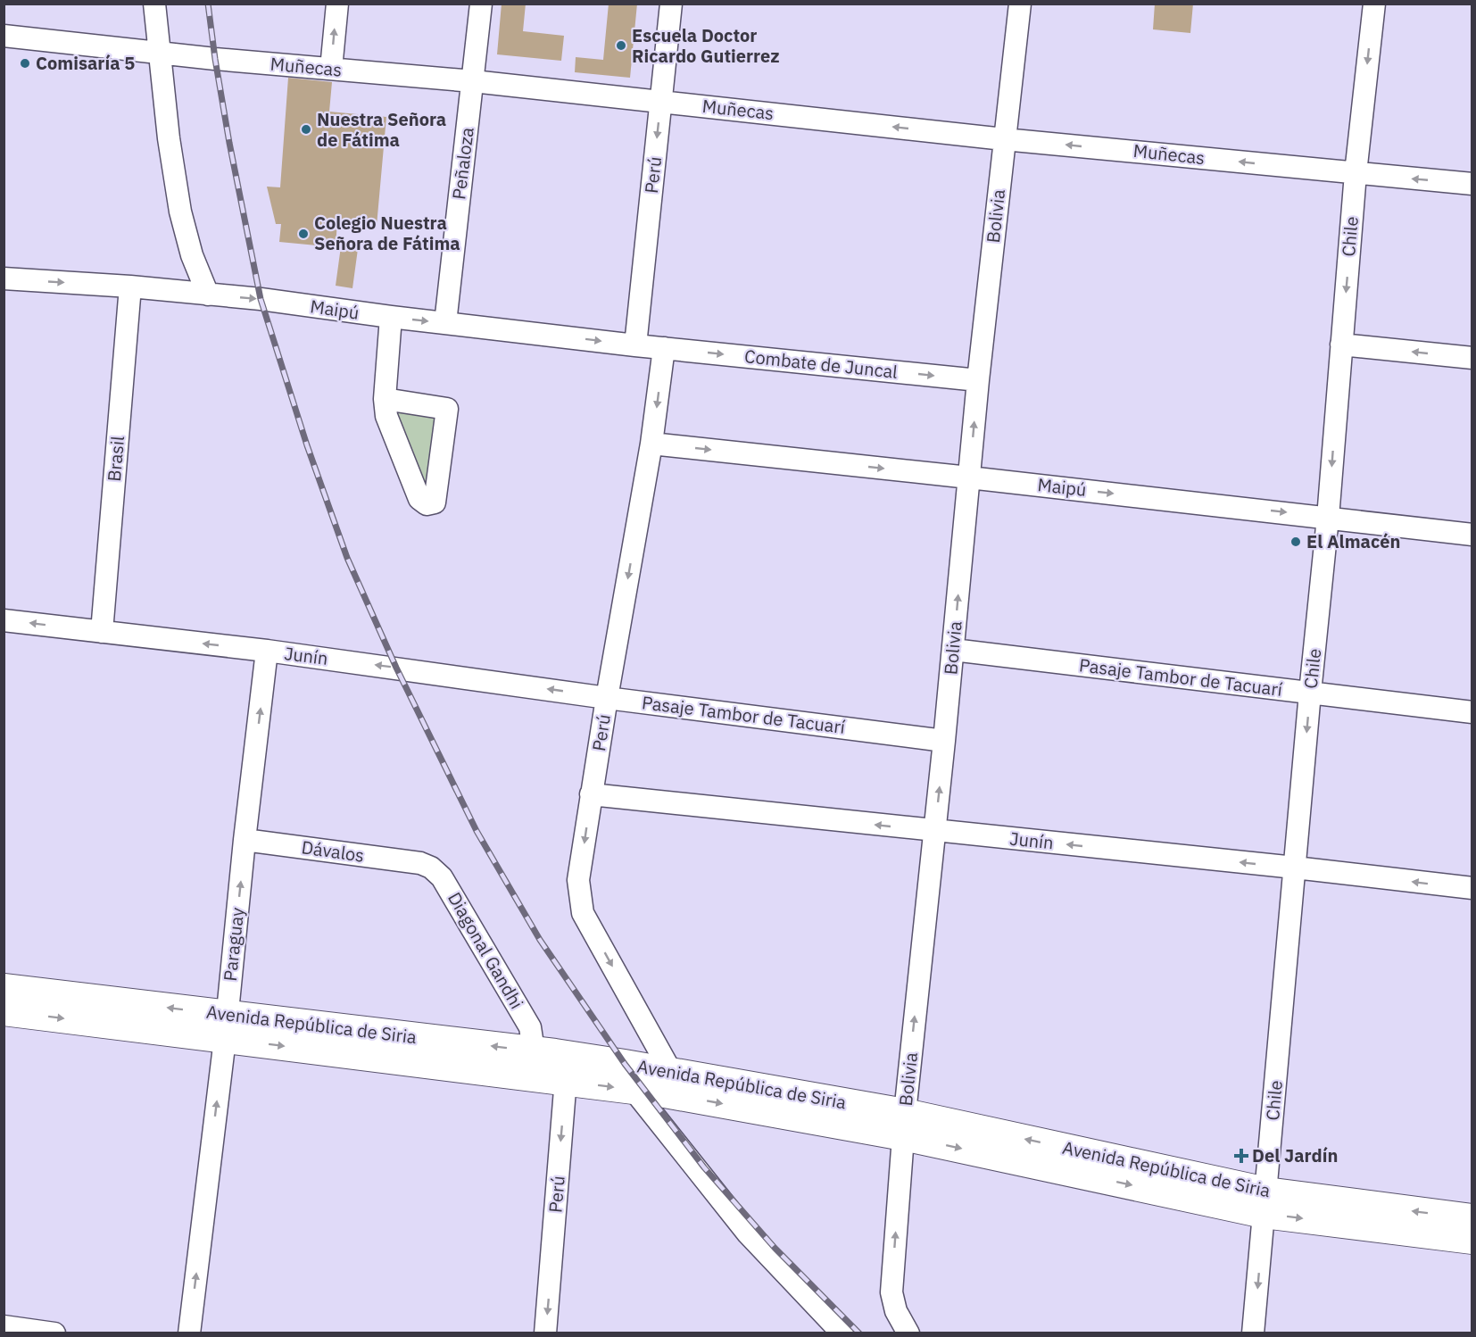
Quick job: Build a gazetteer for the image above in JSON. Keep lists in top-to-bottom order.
{
  "streets": {
    "main road": ["Avenida República de Siria"],
    "street": [
      "Muñecas",
      "Peñaloza",
      "Perú",
      "Bolivia",
      "Chile",
      "Maipú",
      "Combate de Juncal",
      "Brasil",
      "Junín",
      "Pasaje Tambor de Tacuarí",
      "Dávalos",
      "Paraguay",
      "Diagonal Gandhi"
    ]
  },
  "crossings": [
    ["Muñecas", "Peñaloza"],
    ["Muñecas", "Perú"],
    ["Muñecas", "Bolivia"],
    ["Muñecas", "Chile"],
    ["Peñaloza", "Maipú"],
    ["Perú", "Maipú"],
    ["Perú", "Combate de Juncal"],
    ["Perú", "Junín"],
    ["Perú", "Pasaje Tambor de Tacuarí"],
    ["Perú", "Avenida República de Siria"],
    ["Bolivia", "Maipú"],
    ["Bolivia", "Combate de Juncal"],
    ["Bolivia", "Junín"],
    ["Bolivia", "Pasaje Tambor de Tacuarí"],
    ["Bolivia", "Avenida República de Siria"],
    ["Chile", "Maipú"],
    ["Chile", "Junín"],
    ["Chile", "Pasaje Tambor de Tacuarí"],
    ["Chile", "Avenida República de Siria"],
    ["Maipú", "Combate de Juncal"],
    ["Maipú", "Brasil"],
    ["Brasil", "Junín"],
    ["Junín", "Pasaje Tambor de Tacuarí"],
    ["Junín", "Paraguay"],
    ["Dávalos", "Paraguay"],
    ["Dávalos", "Diagonal Gandhi"],
    ["Paraguay", "Avenida República de Siria"],
    ["Diagonal Gandhi", "Avenida República de Siria"]
  ],
  "one_way": [
    "Muñecas",
    "Perú",
    "Bolivia",
    "Chile",
    "Maipú",
    "Combate de Juncal",
    "Junín",
    "Paraguay"
  ],
  "places": {
    "other": [
      "Escuela Doctor Ricardo Gutierrez",
      "Comisaría 5",
      "Nuestra Señora de Fátima",
      "Colegio Nuestra Señora de Fátima",
      "El Almacén"
    ],
    "health": ["Del Jardín"]
  }
}
